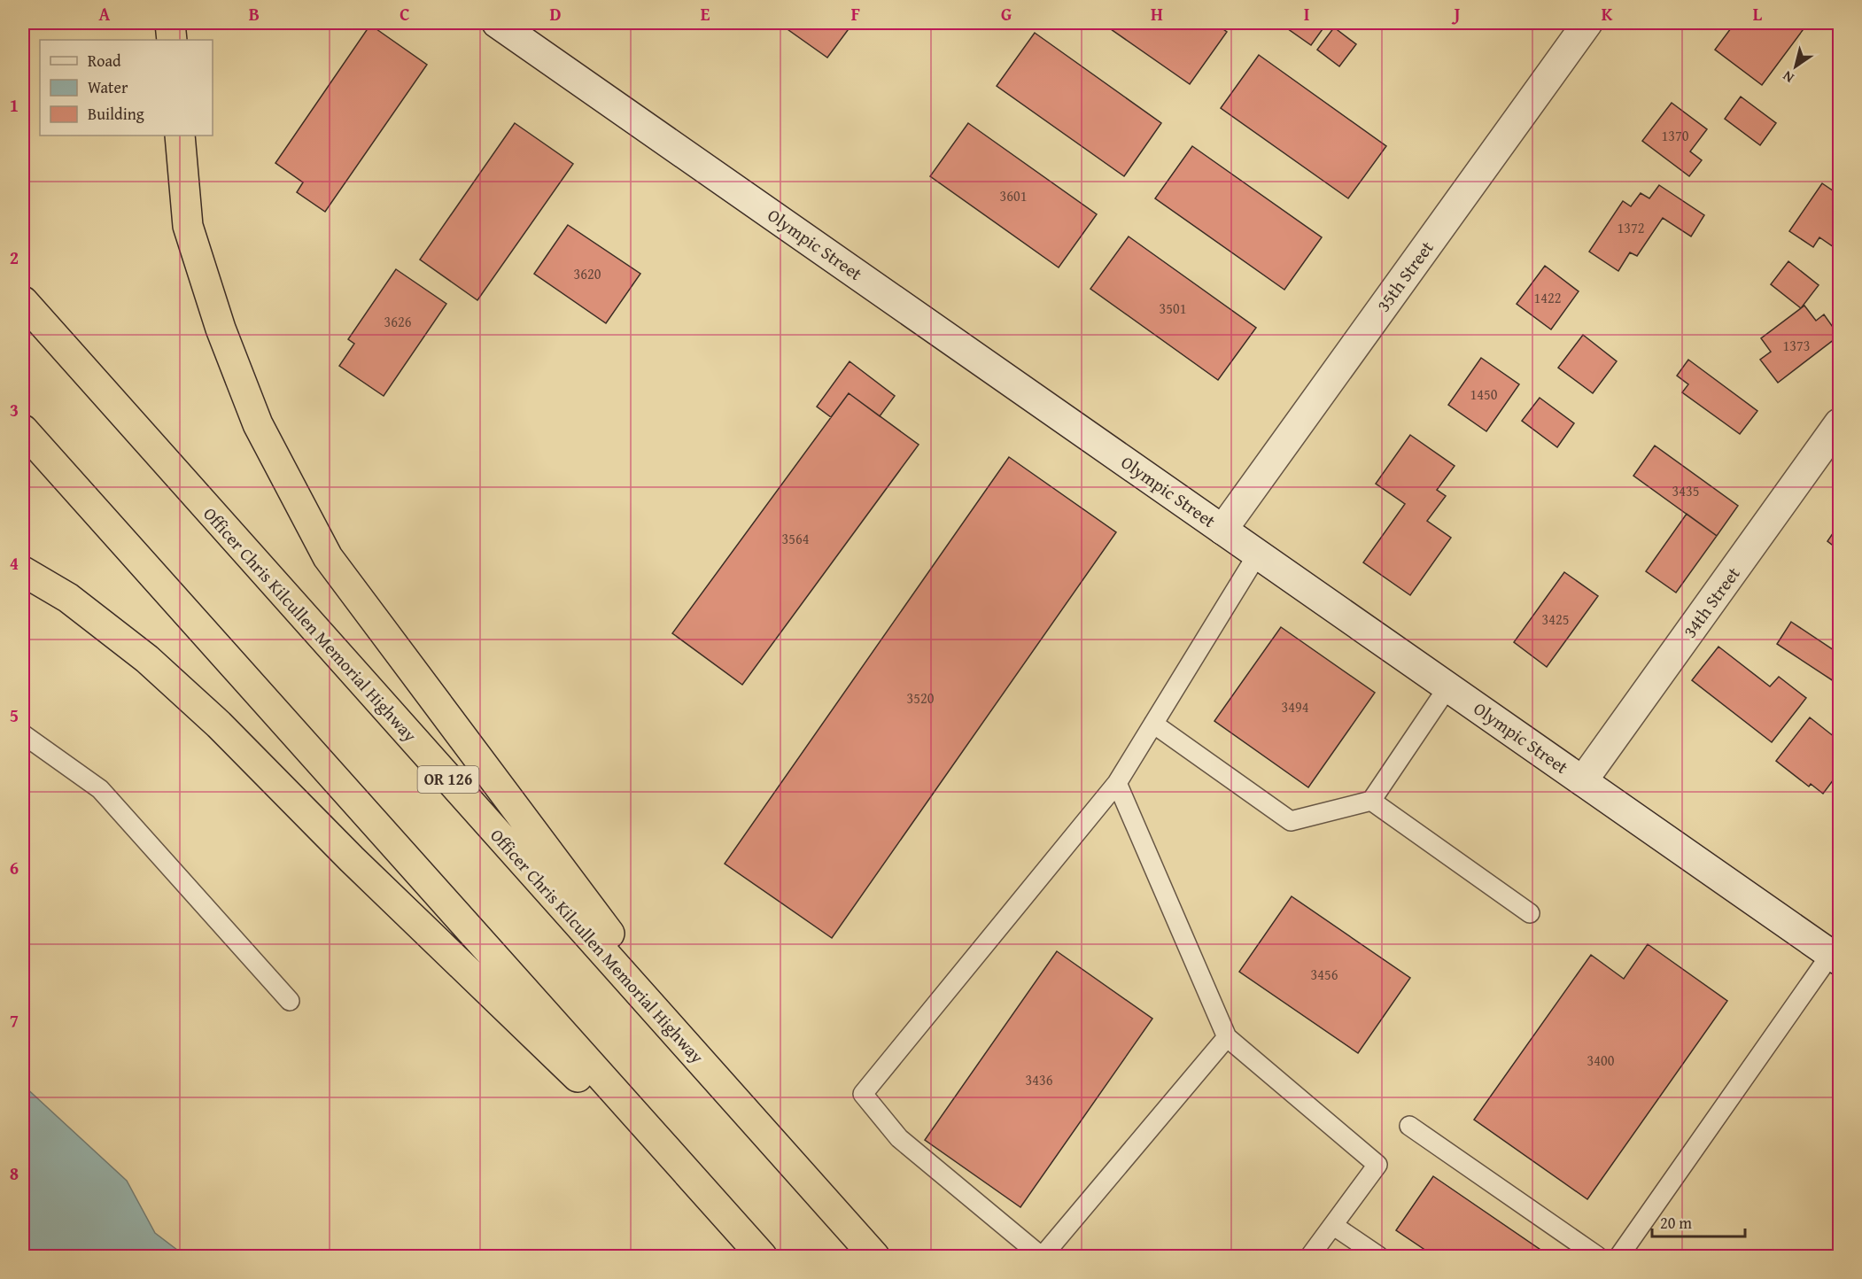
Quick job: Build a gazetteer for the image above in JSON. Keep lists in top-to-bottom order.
{
  "streets": {
    "highway": ["Officer Chris Kilcullen Memorial Highway", "OR 126"],
    "main road": ["Olympic Street", "35th Street", "34th Street"]
  },
  "crossings": [
    ["Olympic Street", "35th Street"],
    ["Olympic Street", "34th Street"]
  ],
  "house_numbers": [
    "1370",
    "3601",
    "1372",
    "3620",
    "1422",
    "3501",
    "3626",
    "1373",
    "1450",
    "3435",
    "3564",
    "3425",
    "3520",
    "3494",
    "3456",
    "3400",
    "3436"
  ],
  "legend": ["Road", "Water", "Building"],
  "scale_bar": "20 m",
  "north": "bottom left",
  "grid": {
    "columns": [
      "A",
      "B",
      "C",
      "D",
      "E",
      "F",
      "G",
      "H",
      "I",
      "J",
      "K",
      "L"
    ],
    "rows": [
      "1",
      "2",
      "3",
      "4",
      "5",
      "6",
      "7",
      "8"
    ]
  }
}
